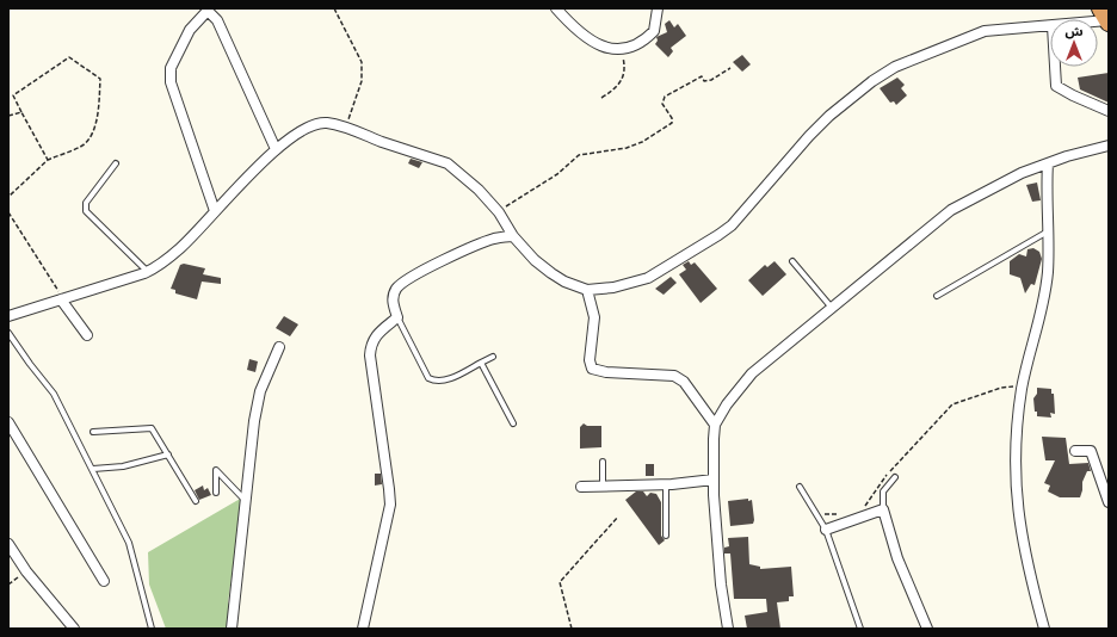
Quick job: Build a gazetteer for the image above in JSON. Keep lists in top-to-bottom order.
{
  "north": "top"
}
